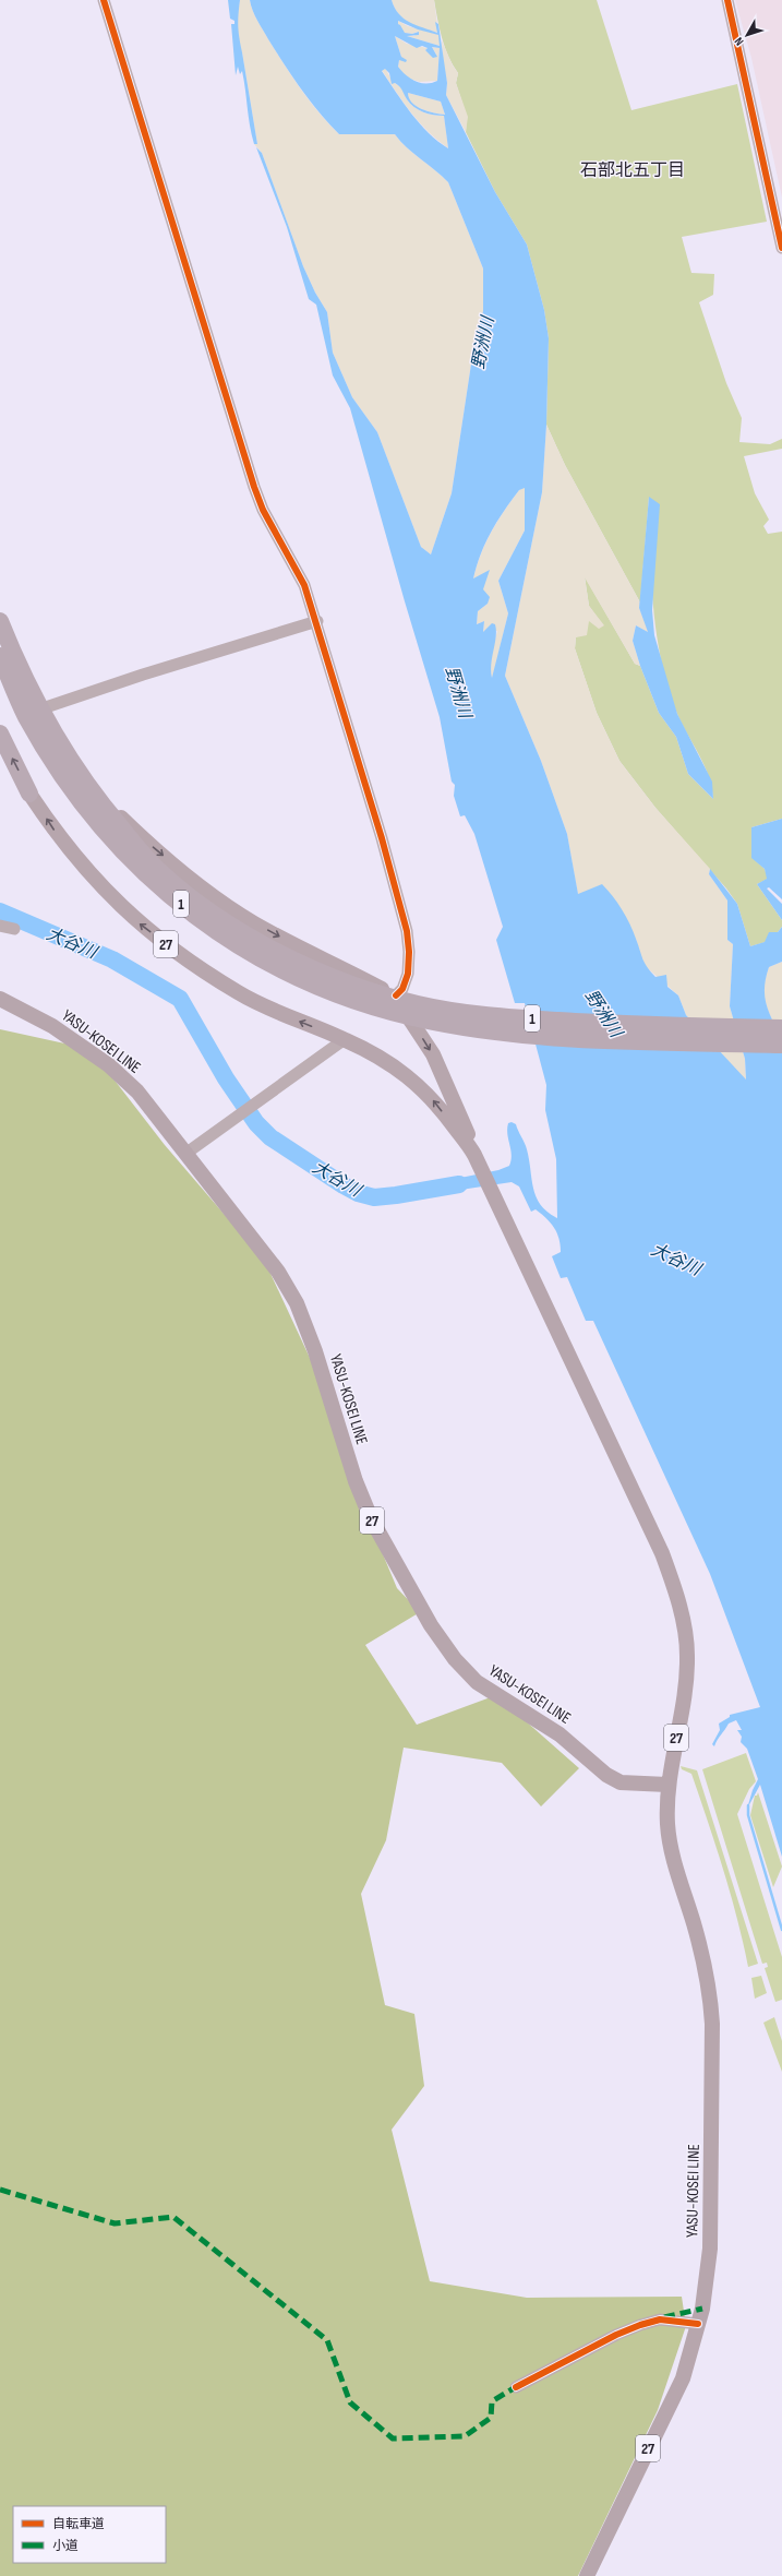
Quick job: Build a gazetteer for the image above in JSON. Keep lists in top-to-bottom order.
{
  "streets": {
    "highway": ["1"],
    "main road": ["27", "YASU-KOSEI LINE"]
  },
  "crossings": [
    ["27", "YASU-KOSEI LINE"]
  ],
  "districts": ["石部北五丁目"],
  "water": ["野洲川", "大谷川"],
  "legend": ["自転車道", "小道"],
  "north": "bottom left"
}
